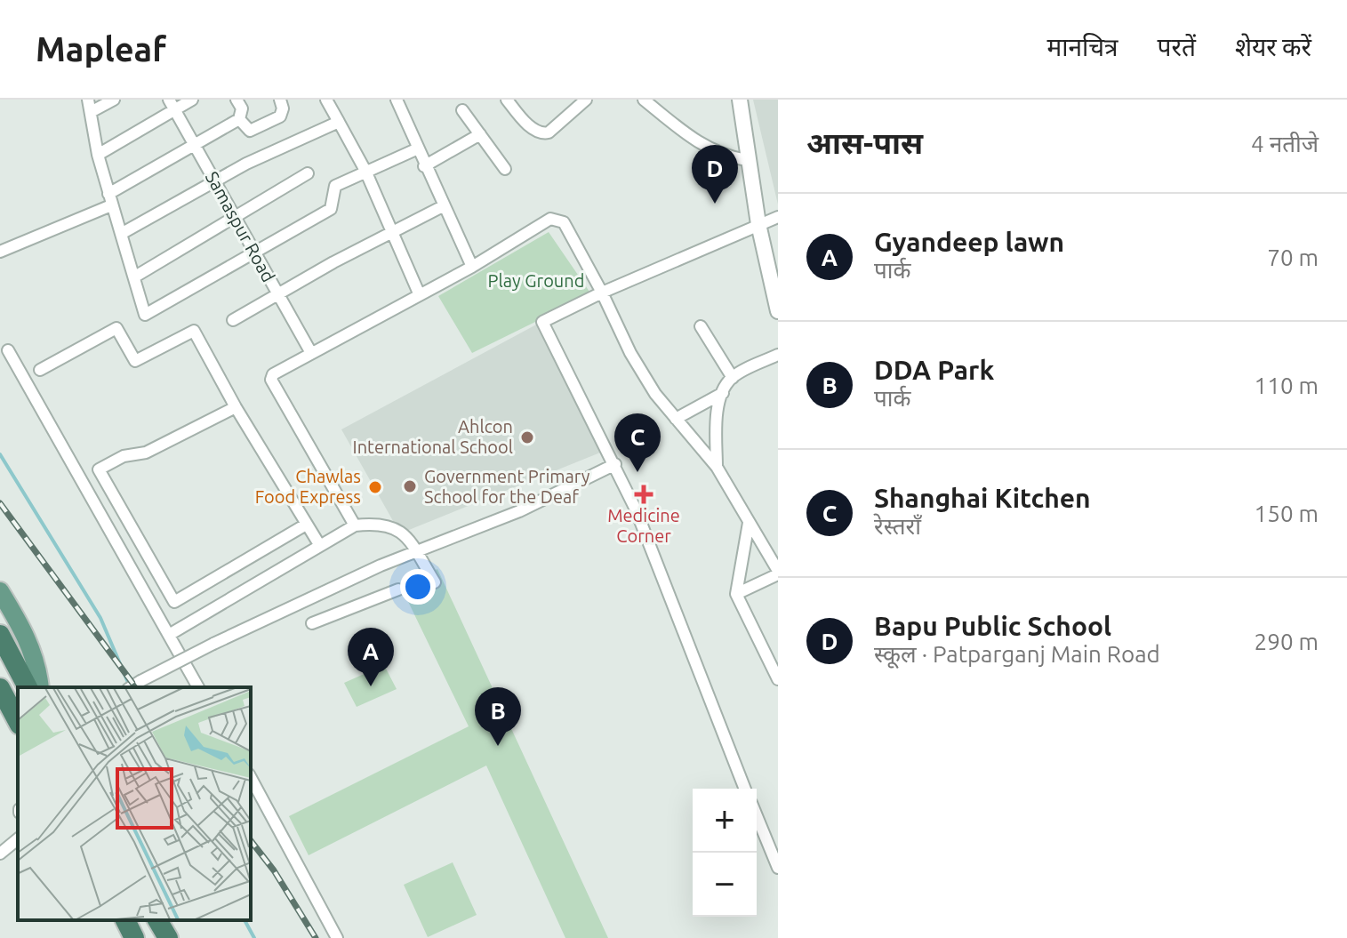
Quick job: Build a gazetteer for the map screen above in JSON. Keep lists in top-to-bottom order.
{
  "streets": {
    "street": ["Samaspur Road"]
  },
  "parks": ["Play Ground"],
  "places": {
    "other": ["Ahlcon International School", "Government Primary School for the Deaf", "Chawlas Food Express"],
    "health": ["Medicine Corner"]
  },
  "page": {
    "header": "Mapleaf",
    "nav": ["मानचित्र", "परतें", "शेयर करें"],
    "heading": ["आस-पास", "4 नतीजे"],
    "pins": [
      "D",
      "C",
      "A",
      "B"
    ],
    "list": [
      {
        "mark": "A",
        "name": "Gyandeep lawn",
        "note": "पार्क",
        "value": "70 m"
      },
      {
        "mark": "B",
        "name": "DDA Park",
        "note": "पार्क",
        "value": "110 m"
      },
      {
        "mark": "C",
        "name": "Shanghai Kitchen",
        "note": "रेस्तराँ",
        "value": "150 m"
      },
      {
        "mark": "D",
        "name": "Bapu Public School",
        "note": "स्कूल · Patparganj Main Road",
        "value": "290 m"
      }
    ],
    "map_buttons": ["+", "−"]
  }
}
